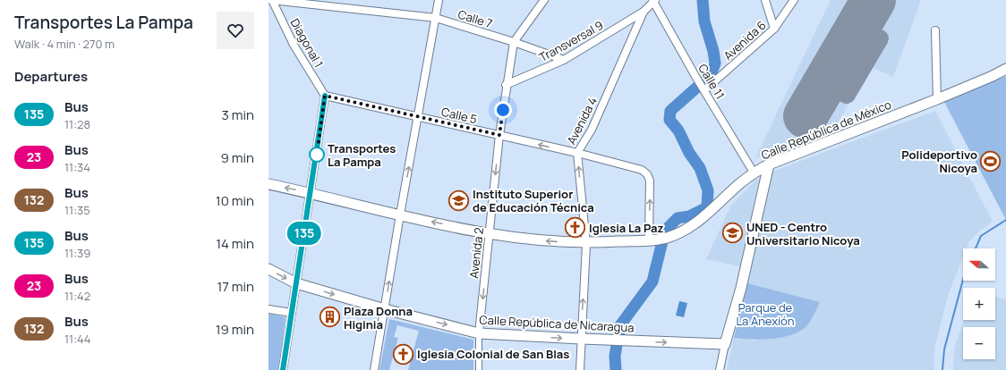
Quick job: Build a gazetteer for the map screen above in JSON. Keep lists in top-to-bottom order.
{
  "streets": {
    "main road": ["Calle República de México", "Calle República de Nicaragua"],
    "street": [
      "Calle 7",
      "Avenida 6",
      "Transversal 9",
      "Diagonal 1",
      "Calle 11",
      "Calle 5",
      "Avenida 4",
      "Avenida 2"
    ]
  },
  "crossings": [
    ["Calle 7", "Transversal 9"],
    ["Calle 7", "Diagonal 1"],
    ["Calle 7", "Avenida 2"],
    ["Avenida 6", "Calle 11"],
    ["Transversal 9", "Avenida 4"],
    ["Transversal 9", "Avenida 2"],
    ["Diagonal 1", "Calle 5"],
    ["Calle 11", "Avenida 4"],
    ["Calle 11", "Calle República de México"],
    ["Calle 5", "Avenida 4"],
    ["Calle 5", "Calle República de México"],
    ["Calle 5", "Avenida 2"],
    ["Avenida 4", "Calle República de México"],
    ["Avenida 4", "Calle República de Nicaragua"],
    ["Calle República de México", "Avenida 2"],
    ["Avenida 2", "Calle República de Nicaragua"]
  ],
  "one_way": [
    "Calle 5",
    "Avenida 4",
    "Avenida 2",
    "Calle República de Nicaragua"
  ],
  "parks": ["Parque de La Anexión"],
  "places": {
    "other": ["Transportes La Pampa"],
    "sports": ["Polideportivo Nicoya"],
    "school or university": ["Instituto Superior de Educación Técnica", "UNED - Centro Universitario Nicoya"],
    "church": ["Iglesia La Paz", "Iglesia Colonial de San Blas"],
    "building": ["Plaza Donna Higinia"]
  },
  "lines": ["bus line 135"],
  "north": "left",
  "page": {
    "heading": [
      ["Transportes La Pampa", "Walk · 4 min · 270 m"],
      "Departures"
    ],
    "on_map": "135",
    "list": [
      {
        "mark": "135",
        "name": "Bus",
        "note": "11:28",
        "value": "3 min"
      },
      {
        "mark": "23",
        "name": "Bus",
        "note": "11:34",
        "value": "9 min"
      },
      {
        "mark": "132",
        "name": "Bus",
        "note": "11:35",
        "value": "10 min"
      },
      {
        "mark": "135",
        "name": "Bus",
        "note": "11:39",
        "value": "14 min"
      },
      {
        "mark": "23",
        "name": "Bus",
        "note": "11:42",
        "value": "17 min"
      },
      {
        "mark": "132",
        "name": "Bus",
        "note": "11:44",
        "value": "19 min"
      }
    ],
    "map_buttons": ["+", "−"]
  }
}
